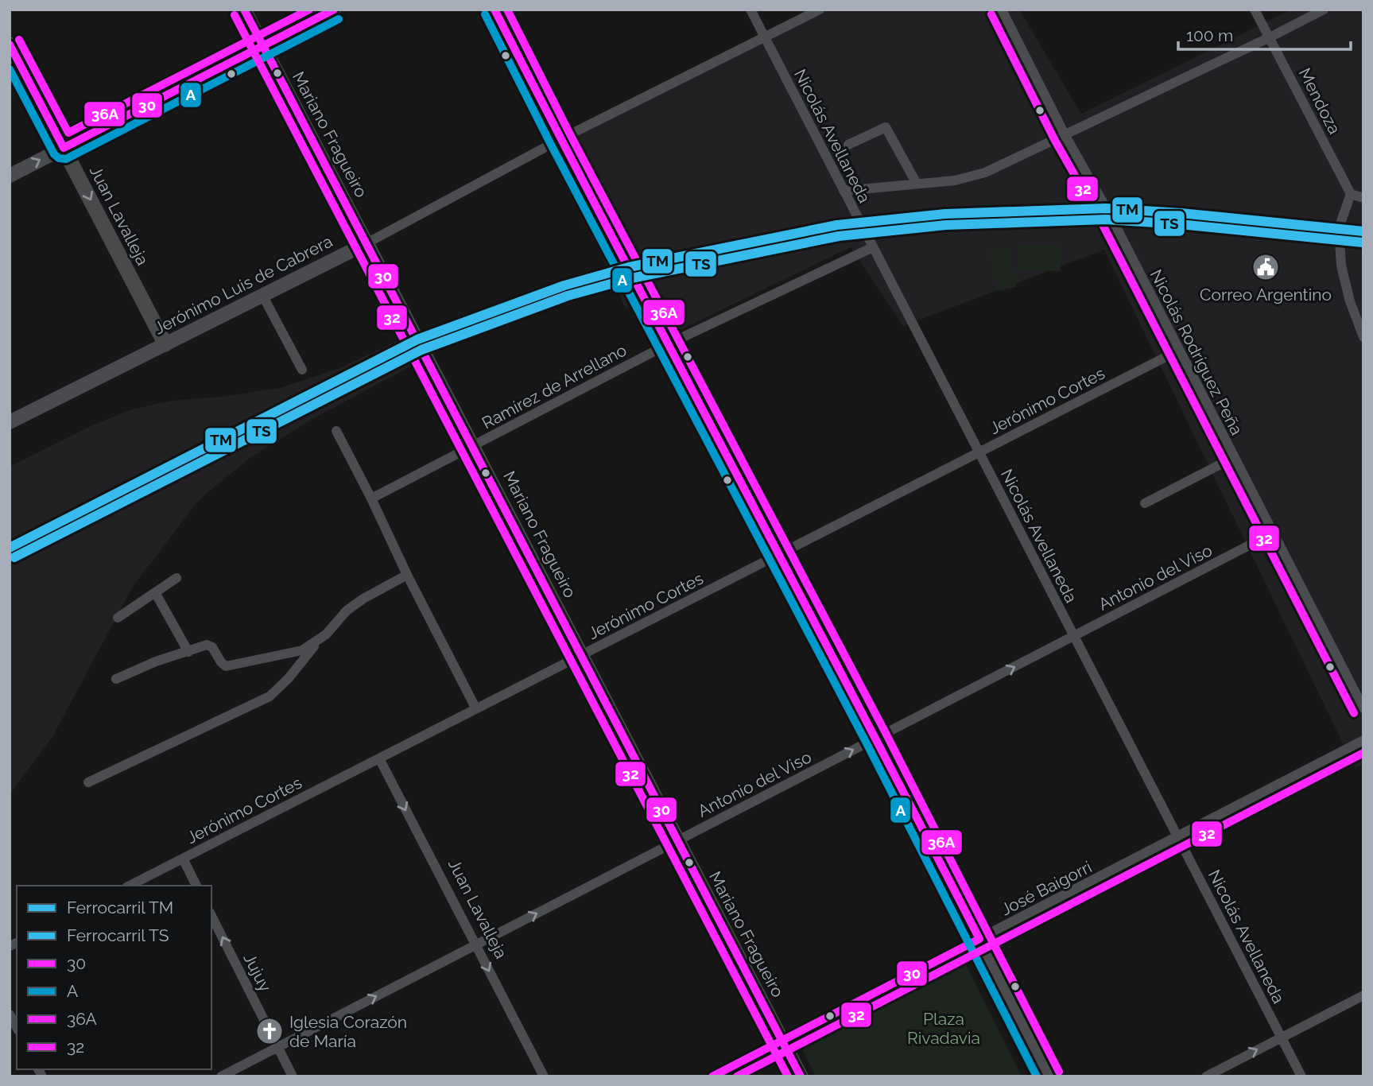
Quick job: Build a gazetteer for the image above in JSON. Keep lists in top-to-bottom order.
{
  "streets": {
    "main road": ["Mariano Fragueiro", "Juan Lavalleja", "Jerónimo Luis de Cabrera"],
    "street": [
      "Mendoza",
      "Nicolás Avellaneda",
      "Nicolás Rodríguez Peña",
      "Ramírez de Arrellano",
      "Jerónimo Cortes",
      "Antonio del Viso",
      "José Baigorri",
      "Jujuy"
    ]
  },
  "crossings": [
    ["Mariano Fragueiro", "Jerónimo Luis de Cabrera"],
    ["Mariano Fragueiro", "Ramírez de Arrellano"],
    ["Mariano Fragueiro", "Jerónimo Cortes"],
    ["Mariano Fragueiro", "Antonio del Viso"],
    ["Mariano Fragueiro", "José Baigorri"],
    ["Nicolás Avellaneda", "Jerónimo Luis de Cabrera"],
    ["Nicolás Avellaneda", "Ramírez de Arrellano"],
    ["Nicolás Avellaneda", "Jerónimo Cortes"],
    ["Nicolás Avellaneda", "Antonio del Viso"],
    ["Nicolás Avellaneda", "José Baigorri"],
    ["Juan Lavalleja", "Jerónimo Luis de Cabrera"],
    ["Juan Lavalleja", "Jerónimo Cortes"],
    ["Juan Lavalleja", "Antonio del Viso"],
    ["Nicolás Rodríguez Peña", "Jerónimo Cortes"],
    ["Nicolás Rodríguez Peña", "Antonio del Viso"],
    ["Antonio del Viso", "Jujuy"]
  ],
  "one_way": ["Juan Lavalleja", "Antonio del Viso", "Jujuy"],
  "parks": ["Plaza Rivadavia"],
  "places": {
    "public building": ["Correo Argentino"],
    "church": ["Iglesia Corazón de María"]
  },
  "lines": [
    "transit line 30",
    "transit line 36A",
    "transit line A",
    "transit line 32",
    "rail line TM",
    "rail line TS"
  ],
  "legend": [
    "Ferrocarril TM",
    "Ferrocarril TS",
    "30",
    "A",
    "36A",
    "32"
  ],
  "scale_bar": "100 m"
}
